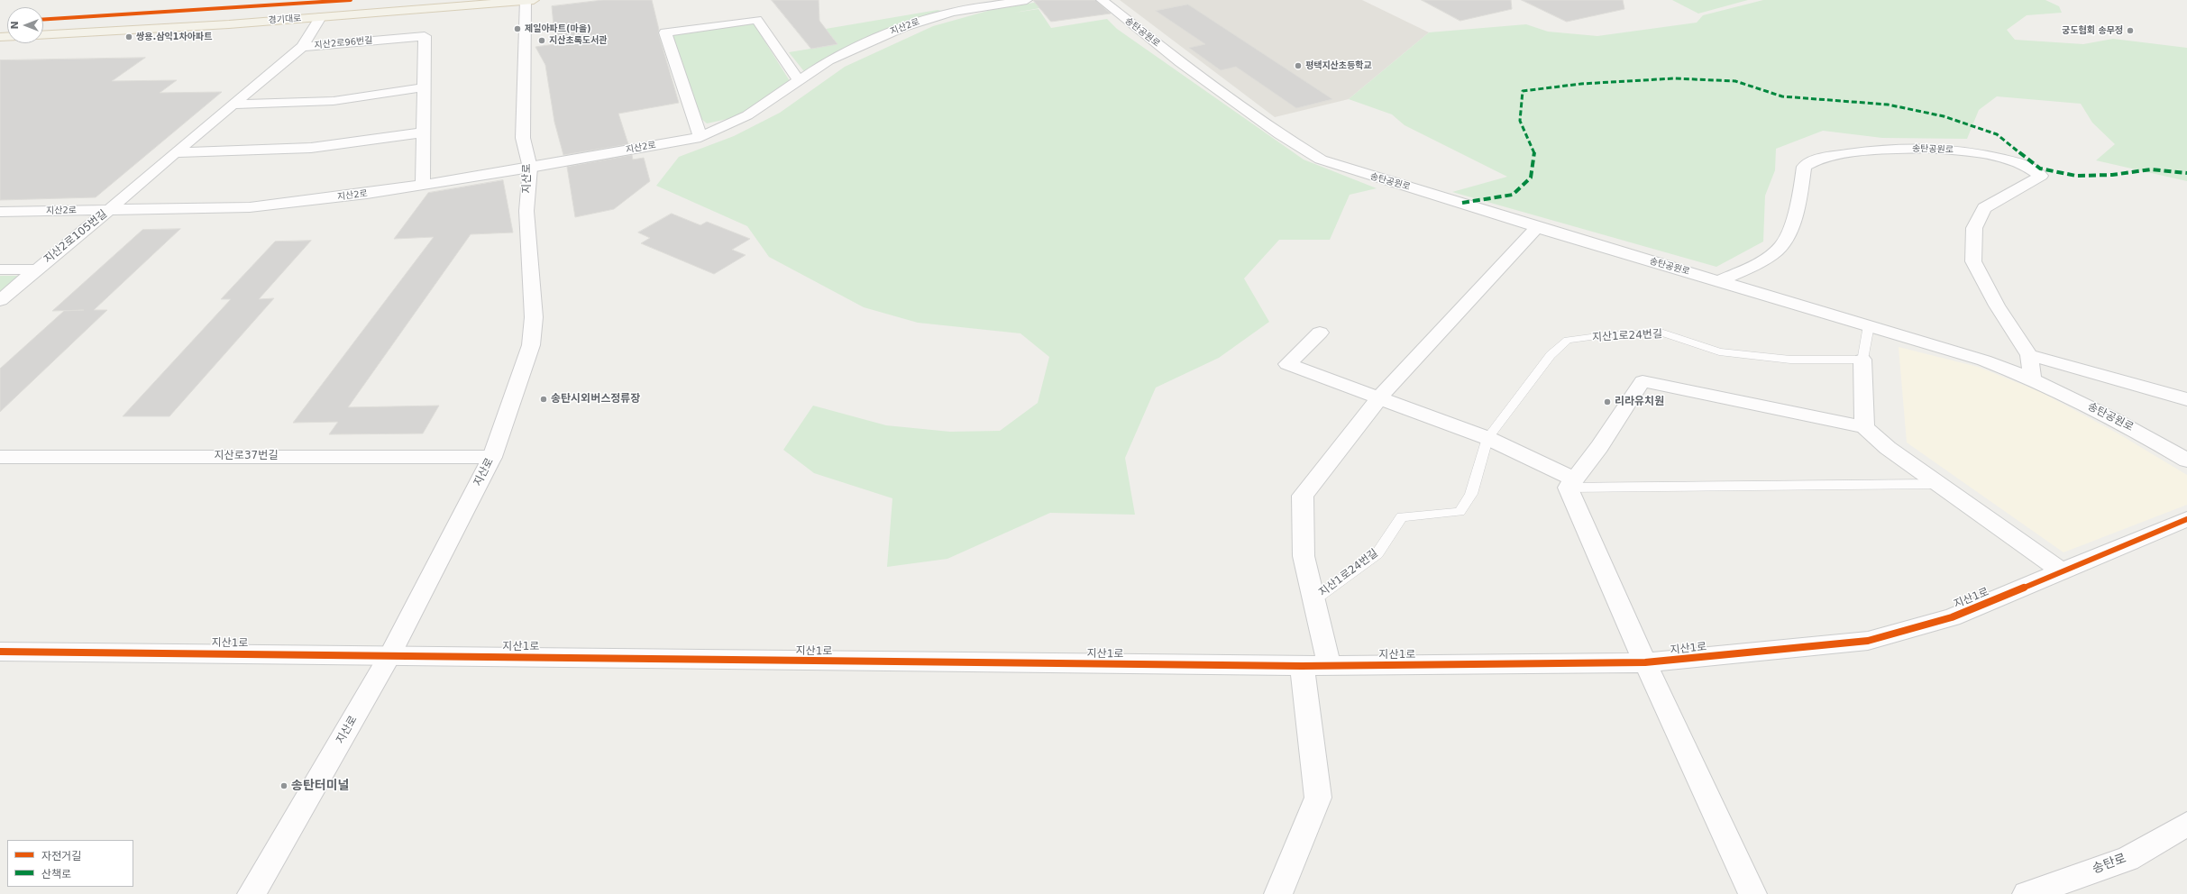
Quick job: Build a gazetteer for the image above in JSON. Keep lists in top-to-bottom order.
{
  "streets": {
    "main road": ["경기대로"],
    "street": [
      "지산2로",
      "송탄공원로",
      "지산2로96번길",
      "지산로",
      "지산2로105번길",
      "지산1로24번길",
      "지산로37번길",
      "지산1로",
      "송탄로"
    ]
  },
  "crossings": [
    ["경기대로", "지산로"],
    ["지산2로", "지산2로96번길"],
    ["지산2로", "지산로"],
    ["지산2로", "지산2로105번길"],
    ["송탄공원로", "지산1로24번길"],
    ["지산2로96번길", "지산2로105번길"],
    ["지산로", "지산로37번길"],
    ["지산로", "지산1로"],
    ["지산1로24번길", "지산1로"]
  ],
  "places": [
    "제일아파트(마을)",
    "궁도협회 송무정",
    "쌍용.삼익1차아파트",
    "지산초록도서관",
    "평택지산초등학교",
    "송탄시외버스정류장",
    "리라유치원",
    "송탄터미널"
  ],
  "legend": ["자전거길", "산책로"],
  "north": "left"
}
